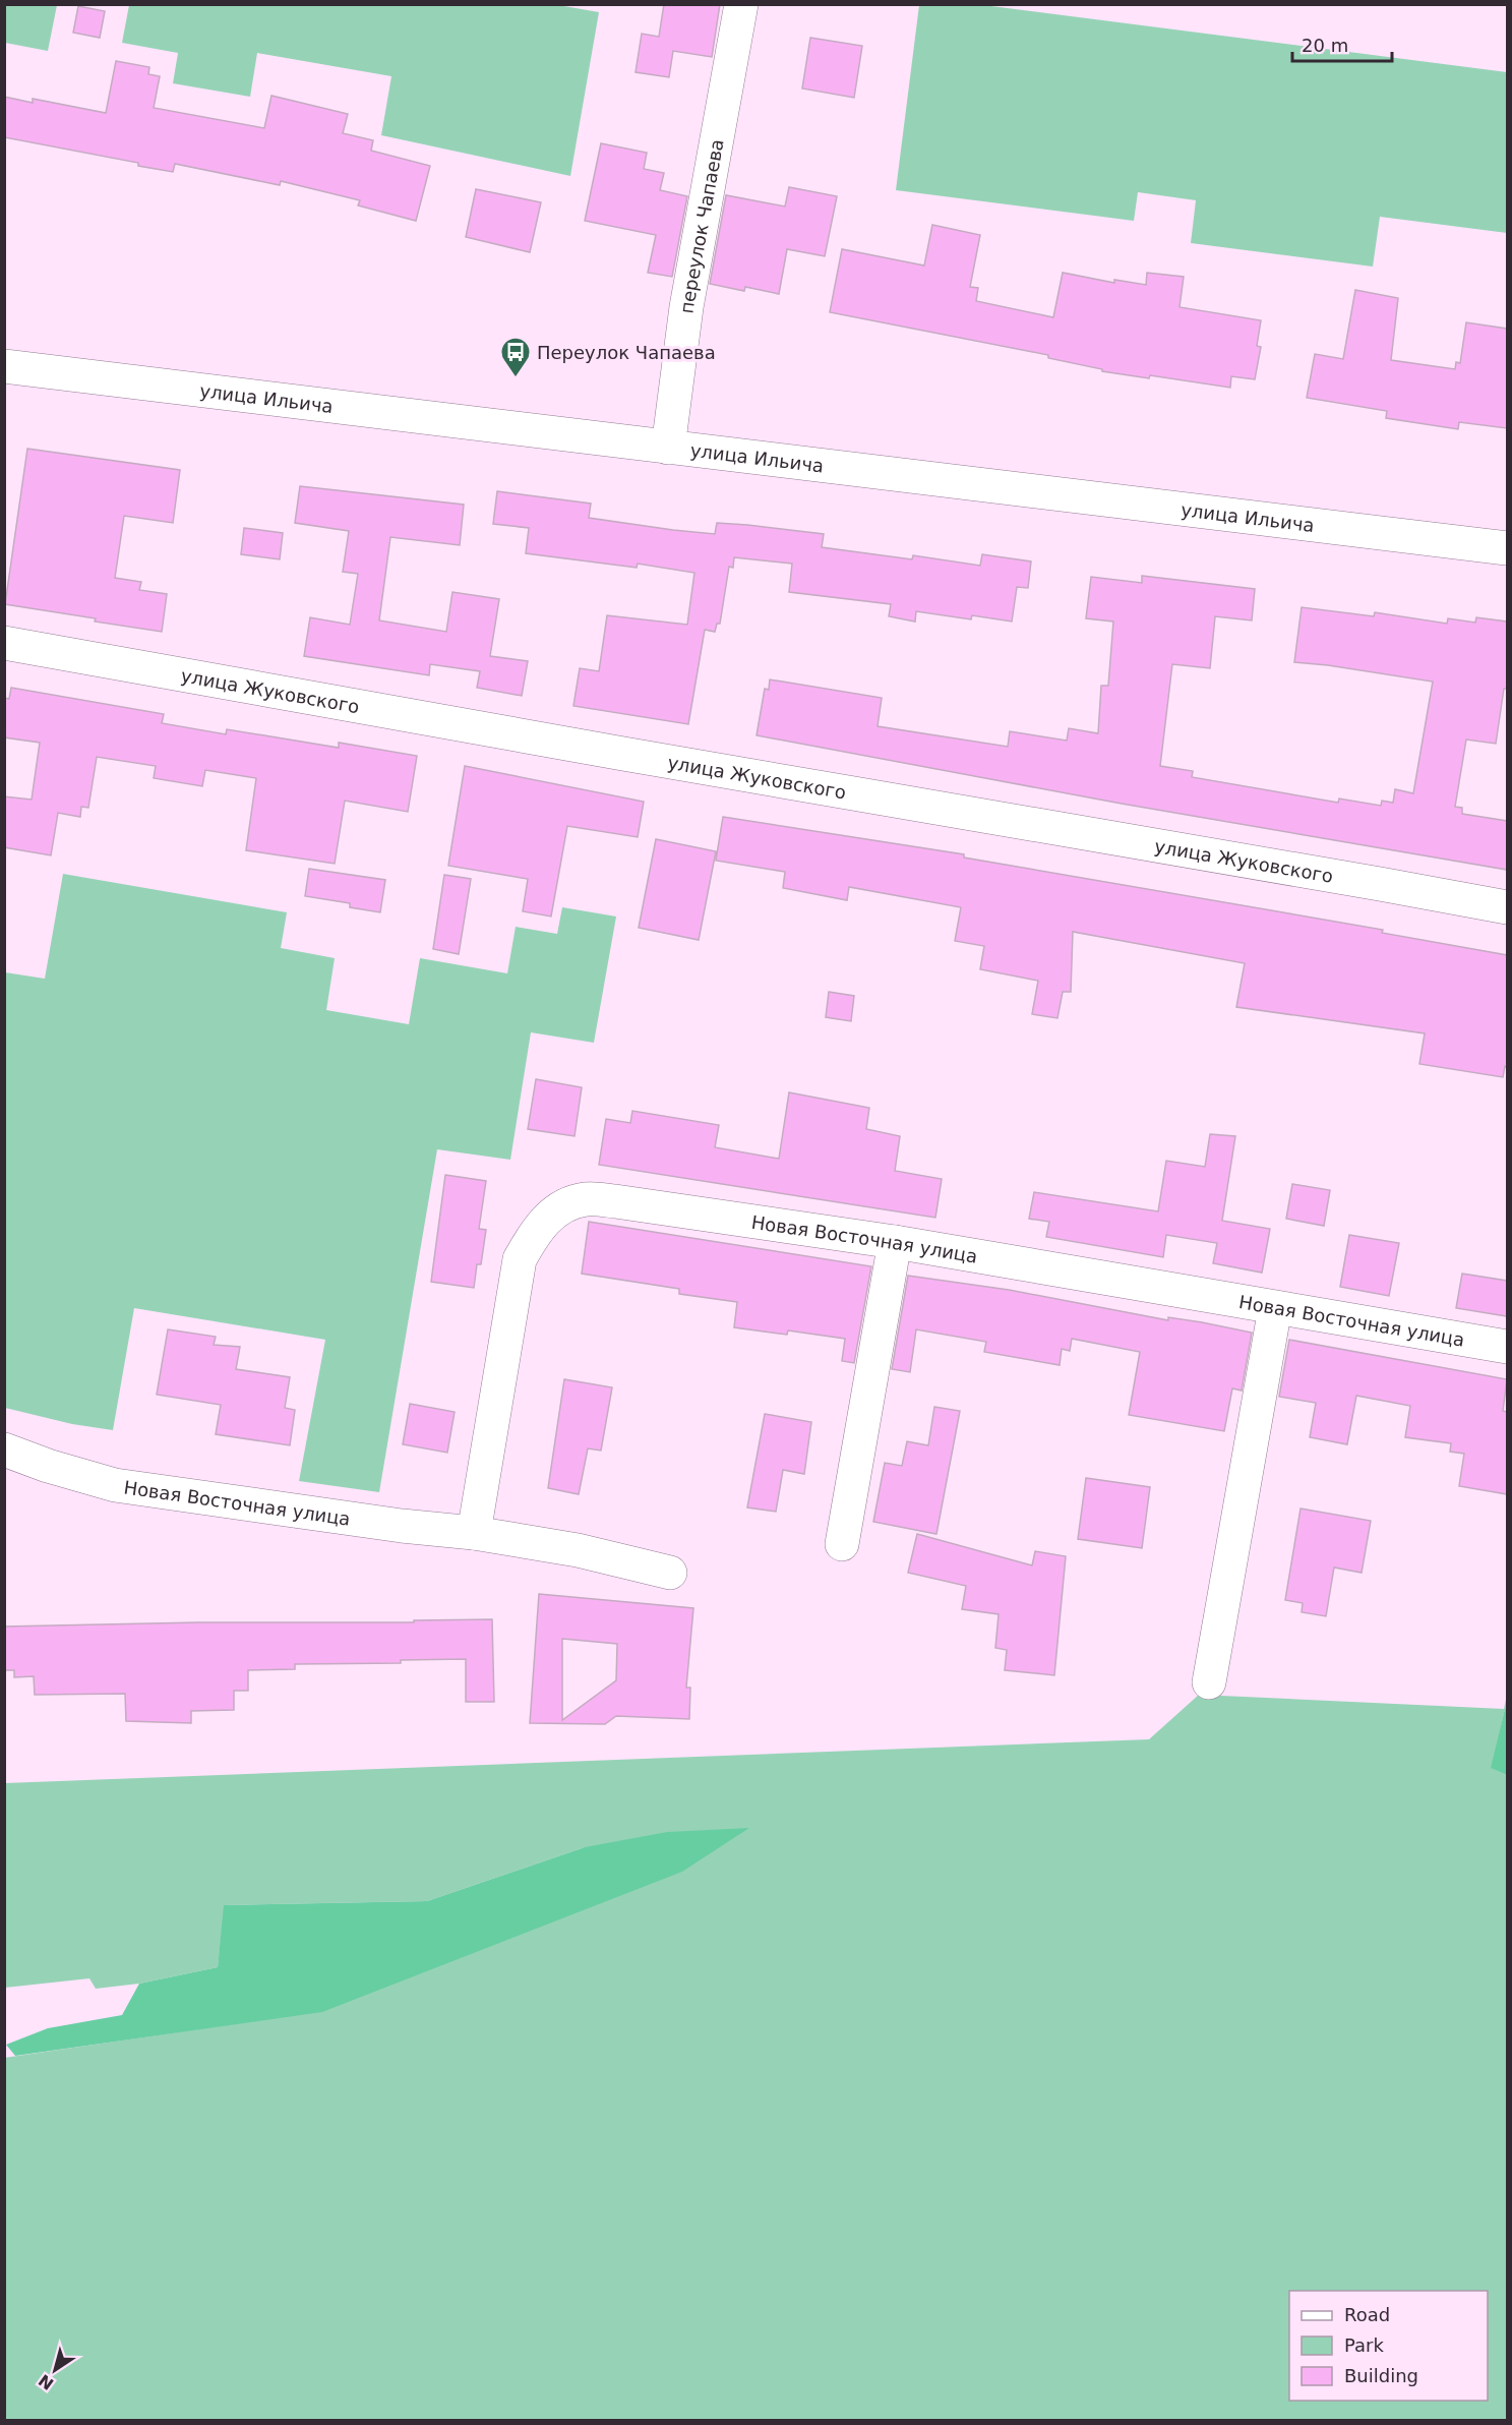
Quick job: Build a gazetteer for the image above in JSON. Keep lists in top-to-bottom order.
{
  "streets": {
    "street": [
      "переулок Чапаева",
      "улица Ильича",
      "улица Жуковского",
      "Новая Восточная улица"
    ]
  },
  "crossings": [
    ["переулок Чапаева", "улица Ильича"]
  ],
  "places": {
    "bus stop": ["Переулок Чапаева"]
  },
  "legend": ["Road", "Park", "Building"],
  "scale_bar": "20 m",
  "north": "bottom left"
}
